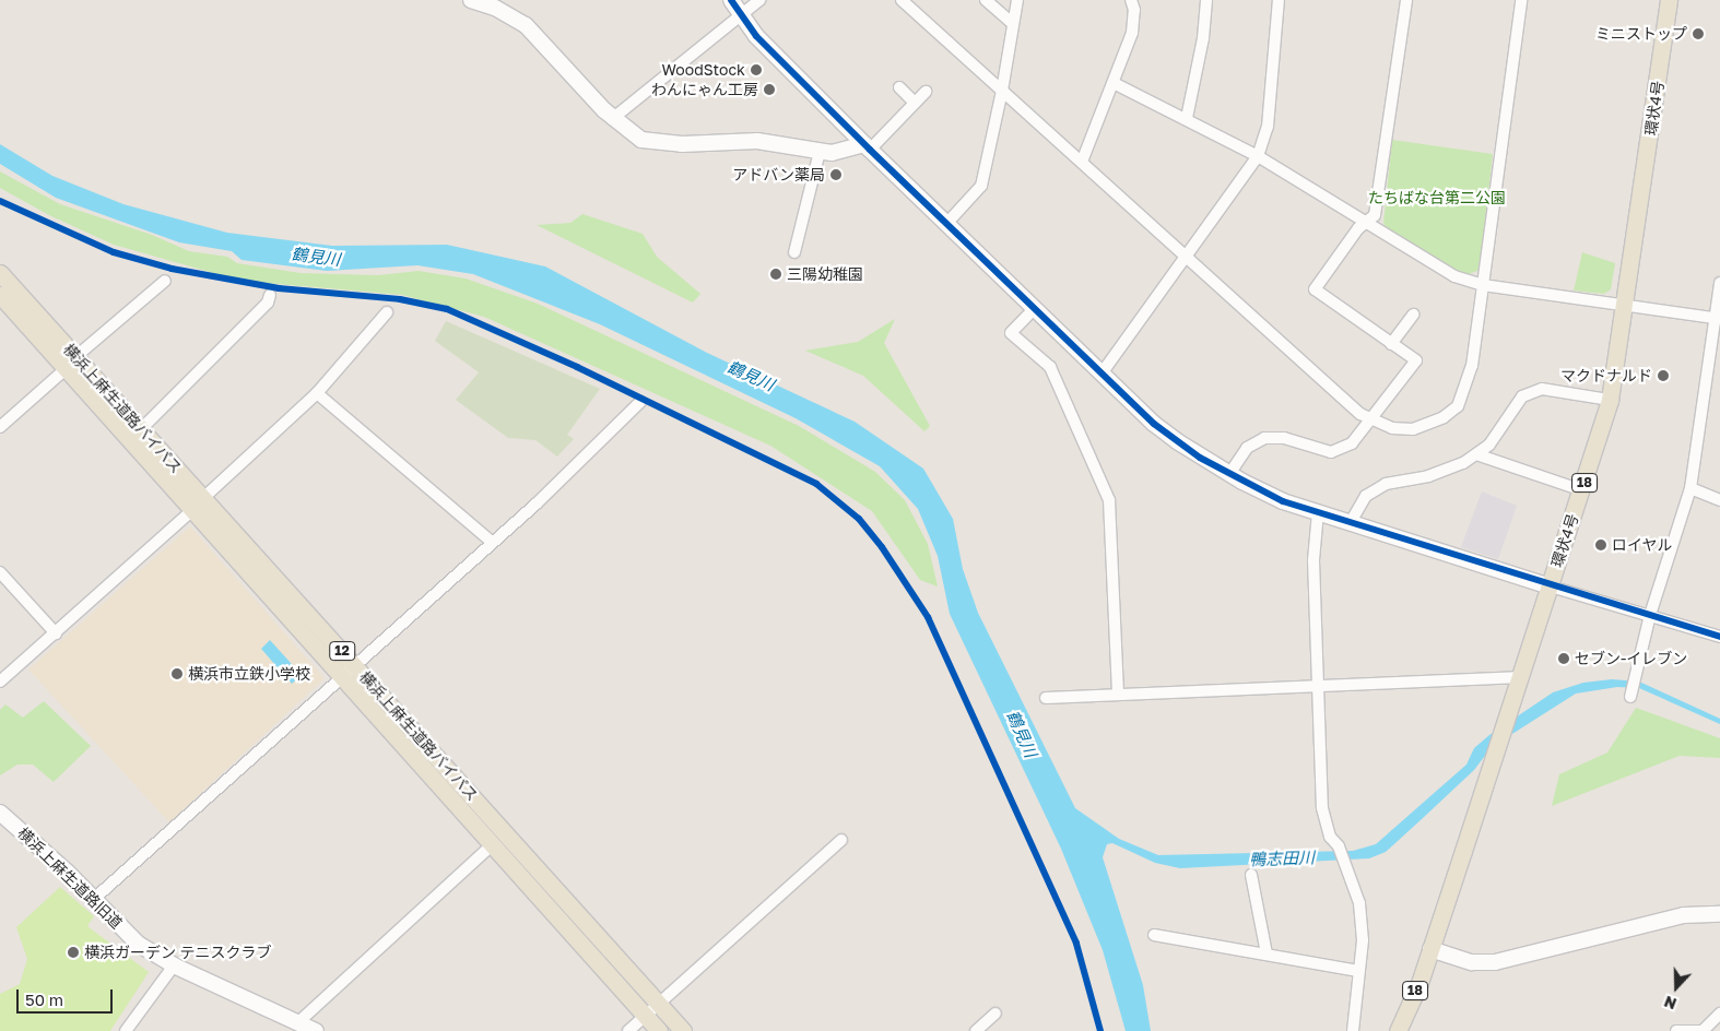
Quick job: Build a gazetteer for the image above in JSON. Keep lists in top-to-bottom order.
{
  "streets": {
    "main road": [
      "環状4号",
      "横浜上麻生道路バイパス",
      "18",
      "12"
    ],
    "street": ["横浜上麻生道路旧道"]
  },
  "water": ["鶴見川", "鴨志田川"],
  "parks": ["たちばな台第二公園"],
  "places": [
    "ミニストップ",
    "WoodStock",
    "わんにゃん工房",
    "アドバン薬局",
    "三陽幼稚園",
    "マクドナルド",
    "ロイヤル",
    "セブン-イレブン",
    "横浜市立鉄小学校",
    "横浜ガーデン テニスクラブ"
  ],
  "scale_bar": "50 m",
  "north": "bottom"
}
